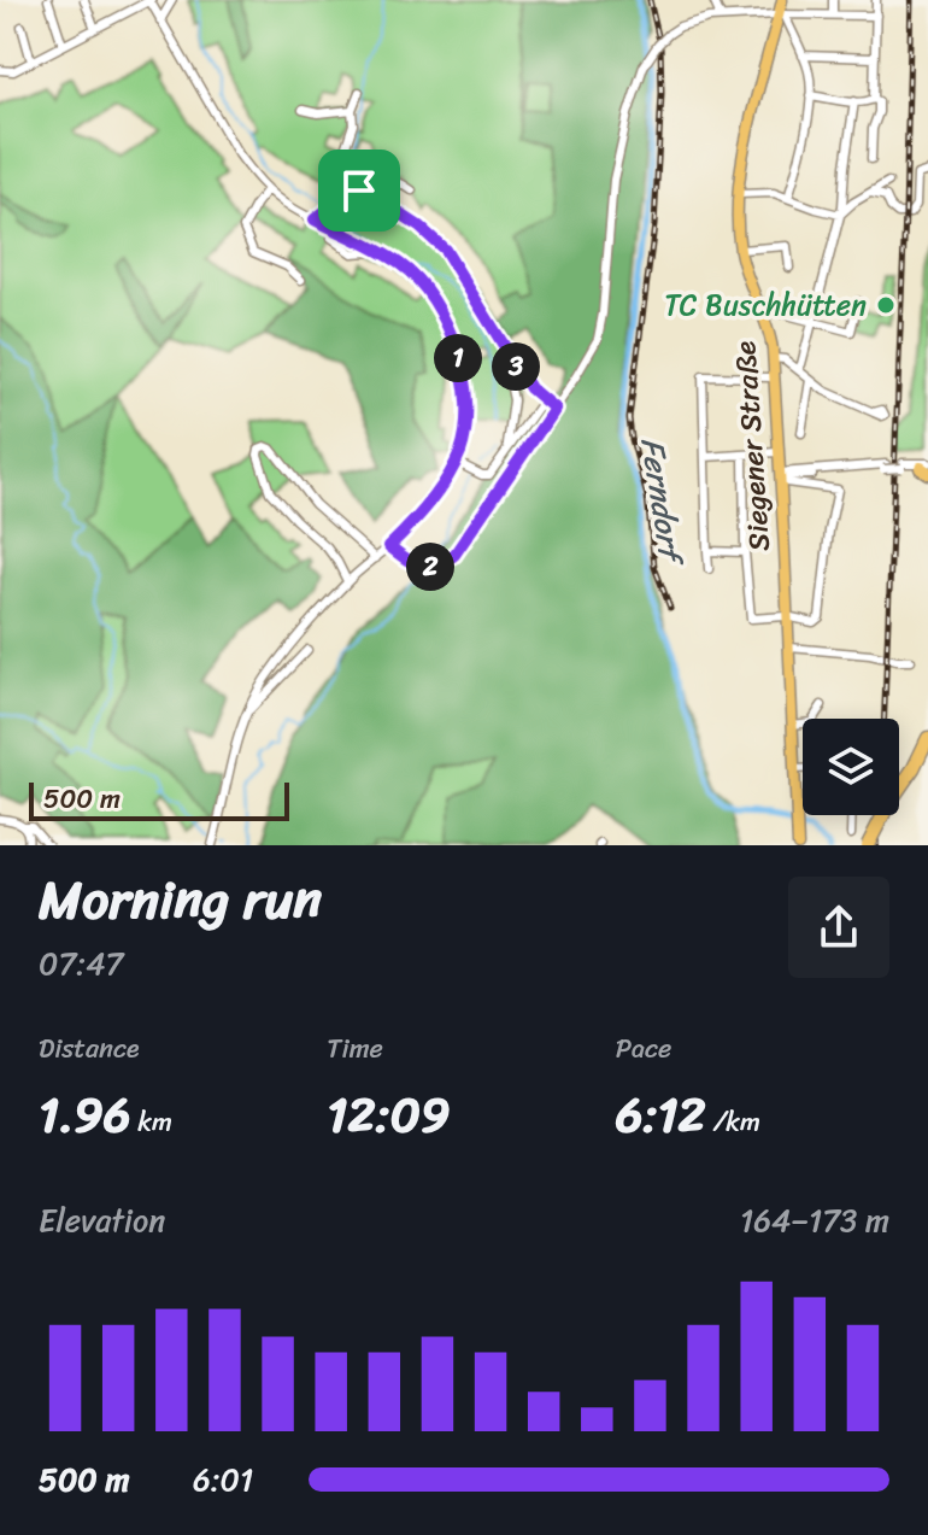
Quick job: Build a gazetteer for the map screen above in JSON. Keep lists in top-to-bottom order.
{
  "streets": {
    "main road": ["Siegener Straße"]
  },
  "water": ["Ferndorf"],
  "places": ["TC Buschhütten"],
  "scale_bar": "500 m",
  "page": {
    "pins": ["1", "3", "2"],
    "scale": "500 m",
    "heading": ["Morning run", "07:47"],
    "stats": [
      ["Distance", "1.96 km"],
      ["Time", "12:09"],
      ["Pace", "6:12 /km"]
    ],
    "chart": ["Elevation", "164–173 m"],
    "list": [
      {
        "name": "500 m",
        "note": "6:01"
      }
    ]
  }
}
